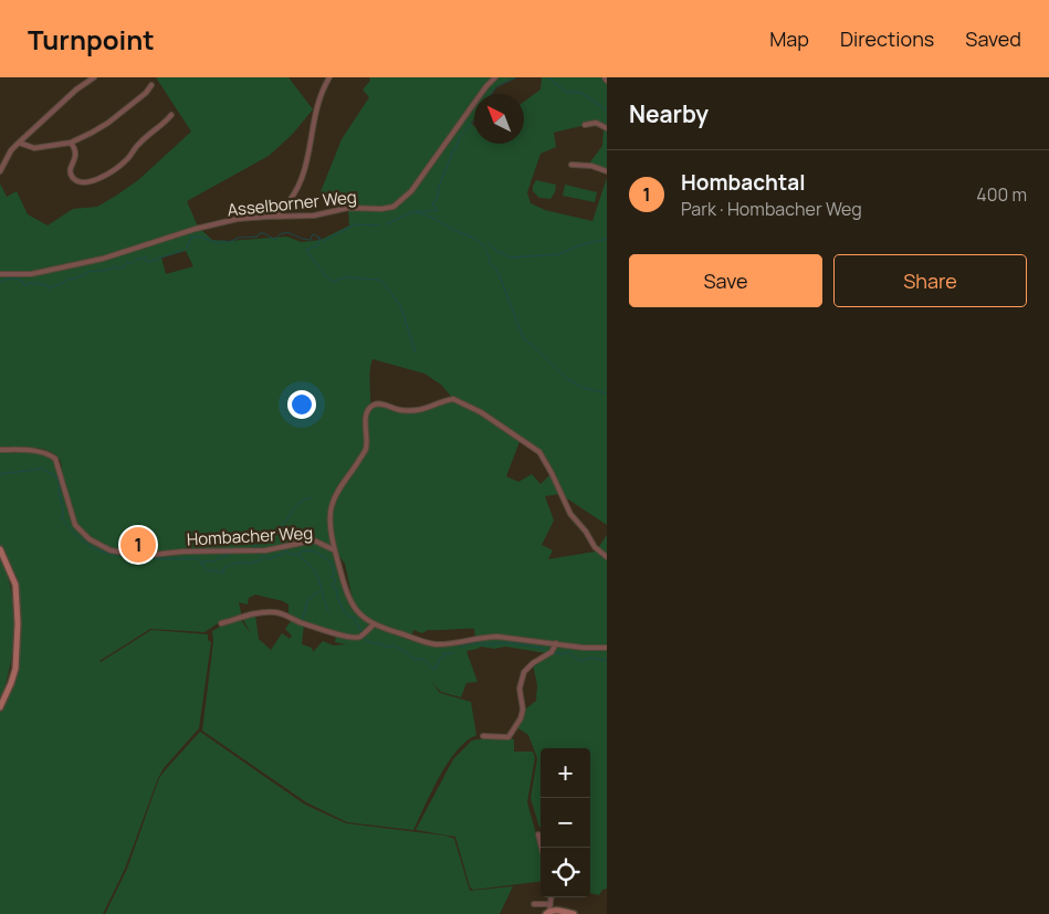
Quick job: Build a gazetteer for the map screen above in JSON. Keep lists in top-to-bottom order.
{
  "streets": {
    "street": ["Asselborner Weg", "Hombacher Weg"]
  },
  "north": "top left",
  "page": {
    "header": "Turnpoint",
    "nav": ["Map", "Directions", "Saved"],
    "heading": "Nearby",
    "list": [
      {
        "mark": "1",
        "name": "Hombachtal",
        "note": "Park · Hombacher Weg",
        "value": "400 m"
      }
    ],
    "buttons": ["Save", "Share"],
    "pins": "1",
    "map_buttons": ["+", "−"]
  }
}
